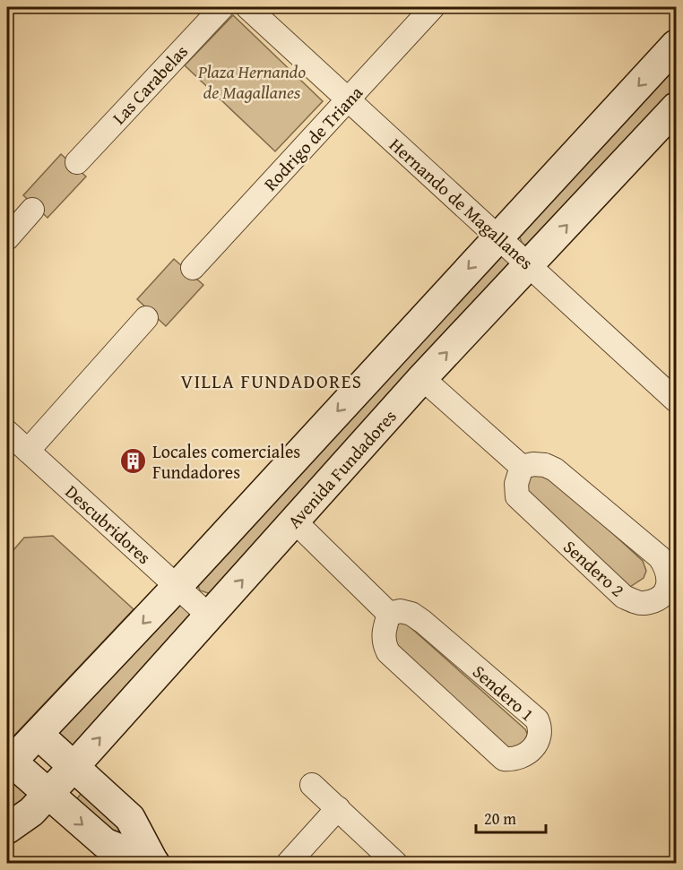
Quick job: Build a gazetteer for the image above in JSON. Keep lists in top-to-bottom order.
{
  "streets": {
    "street": [
      "Las Carabelas",
      "Rodrigo de Triana",
      "Hernando de Magallanes",
      "Avenida Fundadores",
      "Descubridores",
      "Sendero 2",
      "Sendero 1"
    ]
  },
  "crossings": [
    ["Rodrigo de Triana", "Hernando de Magallanes"],
    ["Hernando de Magallanes", "Avenida Fundadores"],
    ["Avenida Fundadores", "Descubridores"]
  ],
  "districts": ["VILLA FUNDADORES"],
  "parks": ["Plaza Hernando de Magallanes"],
  "places": {
    "building": ["Locales comerciales Fundadores"]
  },
  "scale_bar": "20 m"
}
